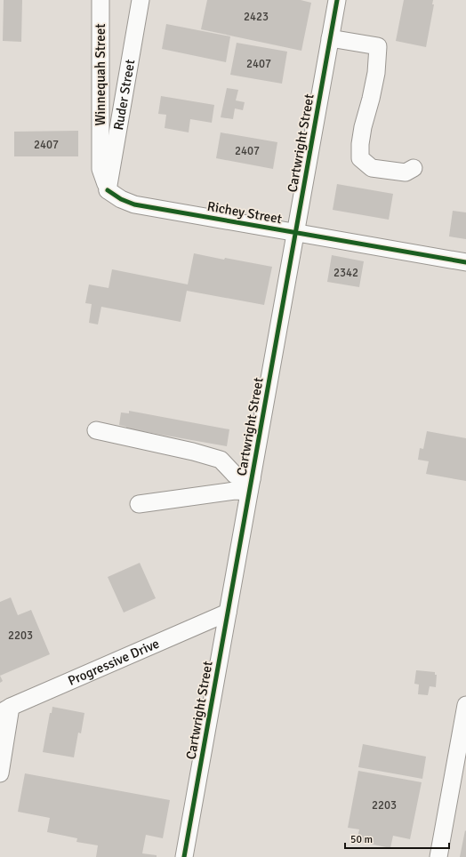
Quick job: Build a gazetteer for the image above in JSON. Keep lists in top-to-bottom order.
{
  "streets": {
    "street": [
      "Winnequah Street",
      "Ruder Street",
      "Cartwright Street",
      "Richey Street",
      "Progressive Drive"
    ]
  },
  "crossings": [
    ["Winnequah Street", "Ruder Street"],
    ["Winnequah Street", "Richey Street"],
    ["Ruder Street", "Richey Street"],
    ["Cartwright Street", "Richey Street"],
    ["Cartwright Street", "Progressive Drive"]
  ],
  "house_numbers": [
    "2423",
    "2407",
    "2407",
    "2407",
    "2342",
    "2203",
    "2203"
  ],
  "scale_bar": "50 m"
}
